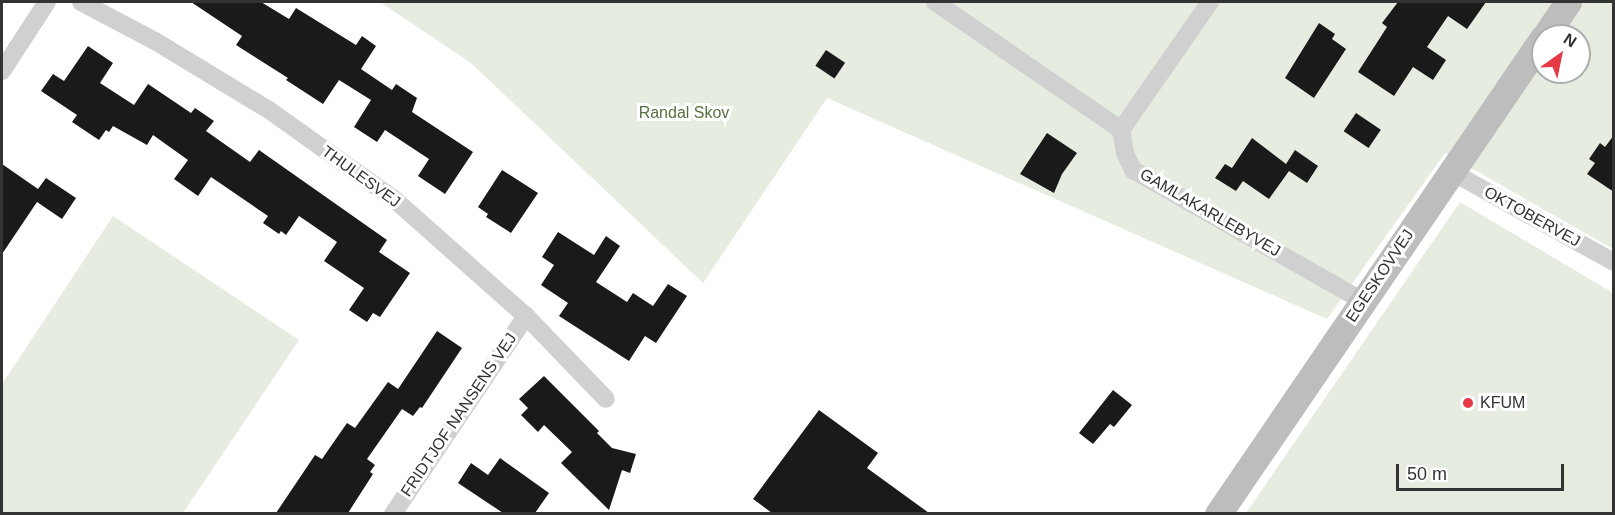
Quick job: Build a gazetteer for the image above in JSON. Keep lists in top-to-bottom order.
{
  "streets": {
    "street": [
      "THULESVEJ",
      "GAMLAKARLEBYVEJ",
      "OKTOBERVEJ",
      "EGESKOVVEJ",
      "FRIDTJOF NANSENS VEJ"
    ]
  },
  "crossings": [
    ["THULESVEJ", "FRIDTJOF NANSENS VEJ"],
    ["GAMLAKARLEBYVEJ", "EGESKOVVEJ"],
    ["OKTOBERVEJ", "EGESKOVVEJ"]
  ],
  "parks": ["Randal Skov"],
  "places": ["KFUM"],
  "scale_bar": "50 m",
  "north": "top right"
}
